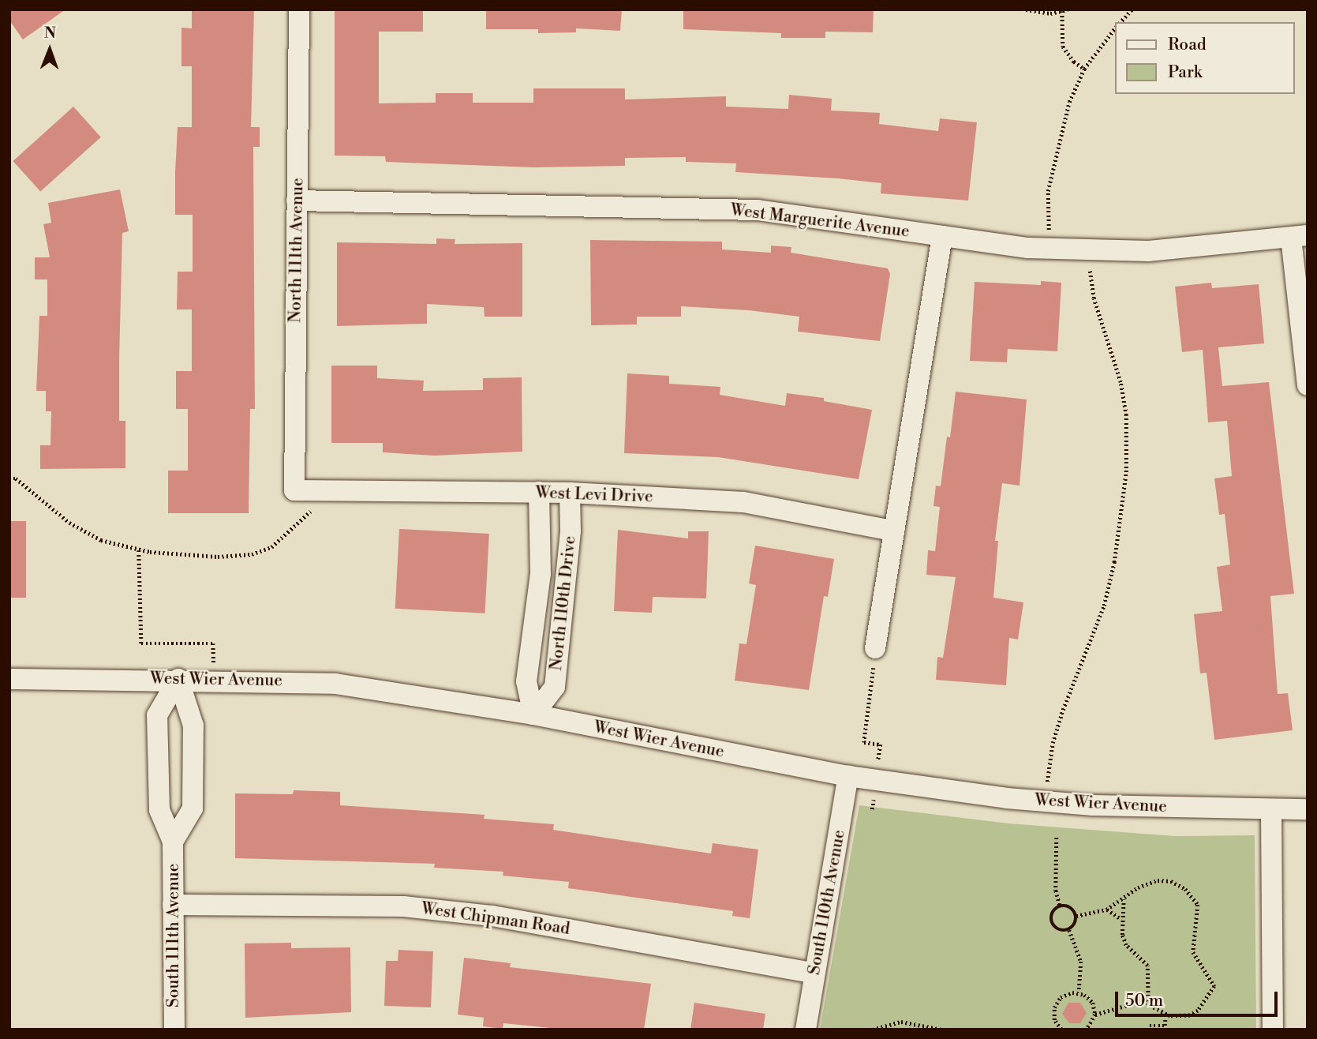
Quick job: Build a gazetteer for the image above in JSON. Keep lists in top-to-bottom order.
{
  "streets": {
    "street": [
      "West Marguerite Avenue",
      "North 111th Avenue",
      "West Levi Drive",
      "North 110th Drive",
      "West Wier Avenue",
      "South 110th Avenue",
      "West Chipman Road",
      "South 111th Avenue"
    ]
  },
  "crossings": [
    ["West Marguerite Avenue", "North 111th Avenue"],
    ["North 111th Avenue", "West Levi Drive"],
    ["West Levi Drive", "North 110th Drive"],
    ["North 110th Drive", "West Wier Avenue"],
    ["West Wier Avenue", "South 110th Avenue"],
    ["West Wier Avenue", "South 111th Avenue"],
    ["South 110th Avenue", "West Chipman Road"],
    ["West Chipman Road", "South 111th Avenue"]
  ],
  "legend": ["Road", "Park"],
  "scale_bar": "50 m",
  "north": "top"
}
